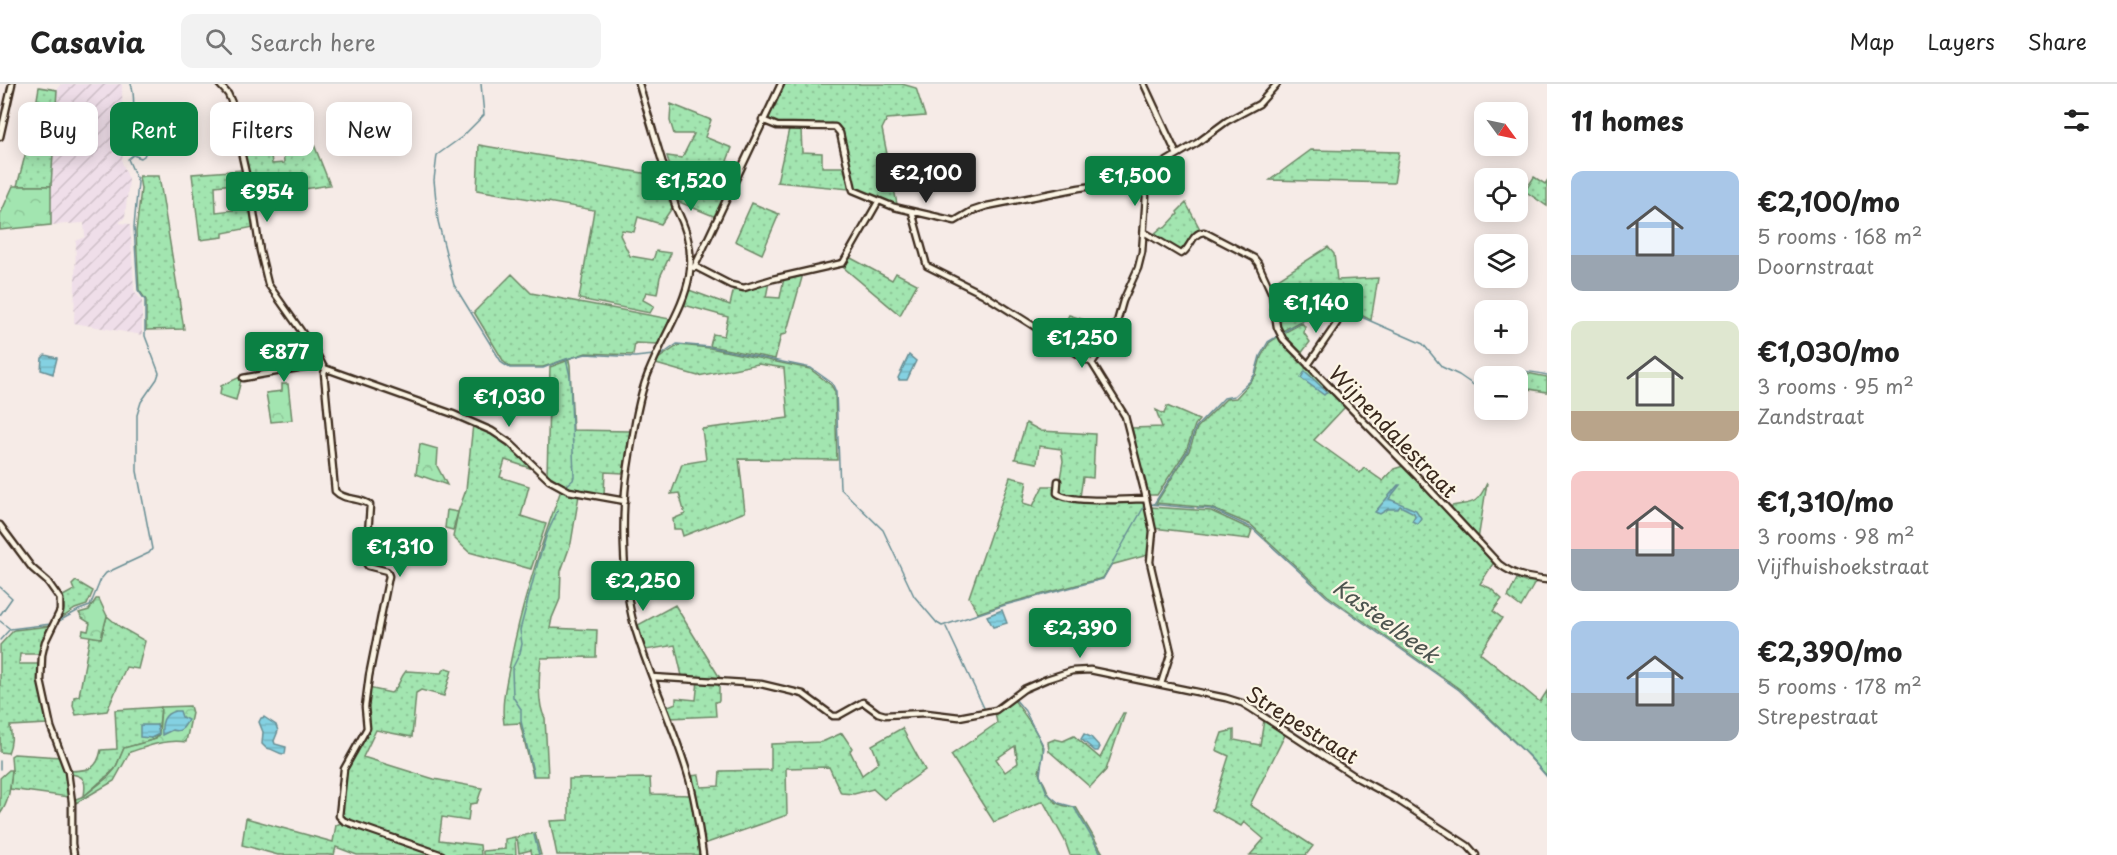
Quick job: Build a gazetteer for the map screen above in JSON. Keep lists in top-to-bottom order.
{
  "streets": {
    "street": ["Wijnendalestraat", "Strepestraat"]
  },
  "water": ["Kasteelbeek"],
  "north": "bottom right",
  "page": {
    "header": "Casavia",
    "search": "Search here",
    "nav": ["Map", "Layers", "Share"],
    "heading": "11 homes",
    "map_buttons": ["+", "−"],
    "chip": [
      "Buy",
      "Rent",
      "Filters",
      "New"
    ],
    "price": [
      "€2,100",
      "€1,500",
      "€1,520",
      "€954",
      "€1,140",
      "€1,250",
      "€877",
      "€1,030",
      "€1,310",
      "€2,250",
      "€2,390"
    ],
    "list": [
      {
        "name": "€2,100/mo",
        "note": "5 rooms · 168 m² · Doornstraat"
      },
      {
        "name": "€1,030/mo",
        "note": "3 rooms · 95 m² · Zandstraat"
      },
      {
        "name": "€1,310/mo",
        "note": "3 rooms · 98 m² · Vijfhuishoekstraat"
      },
      {
        "name": "€2,390/mo",
        "note": "5 rooms · 178 m² · Strepestraat"
      }
    ]
  }
}
